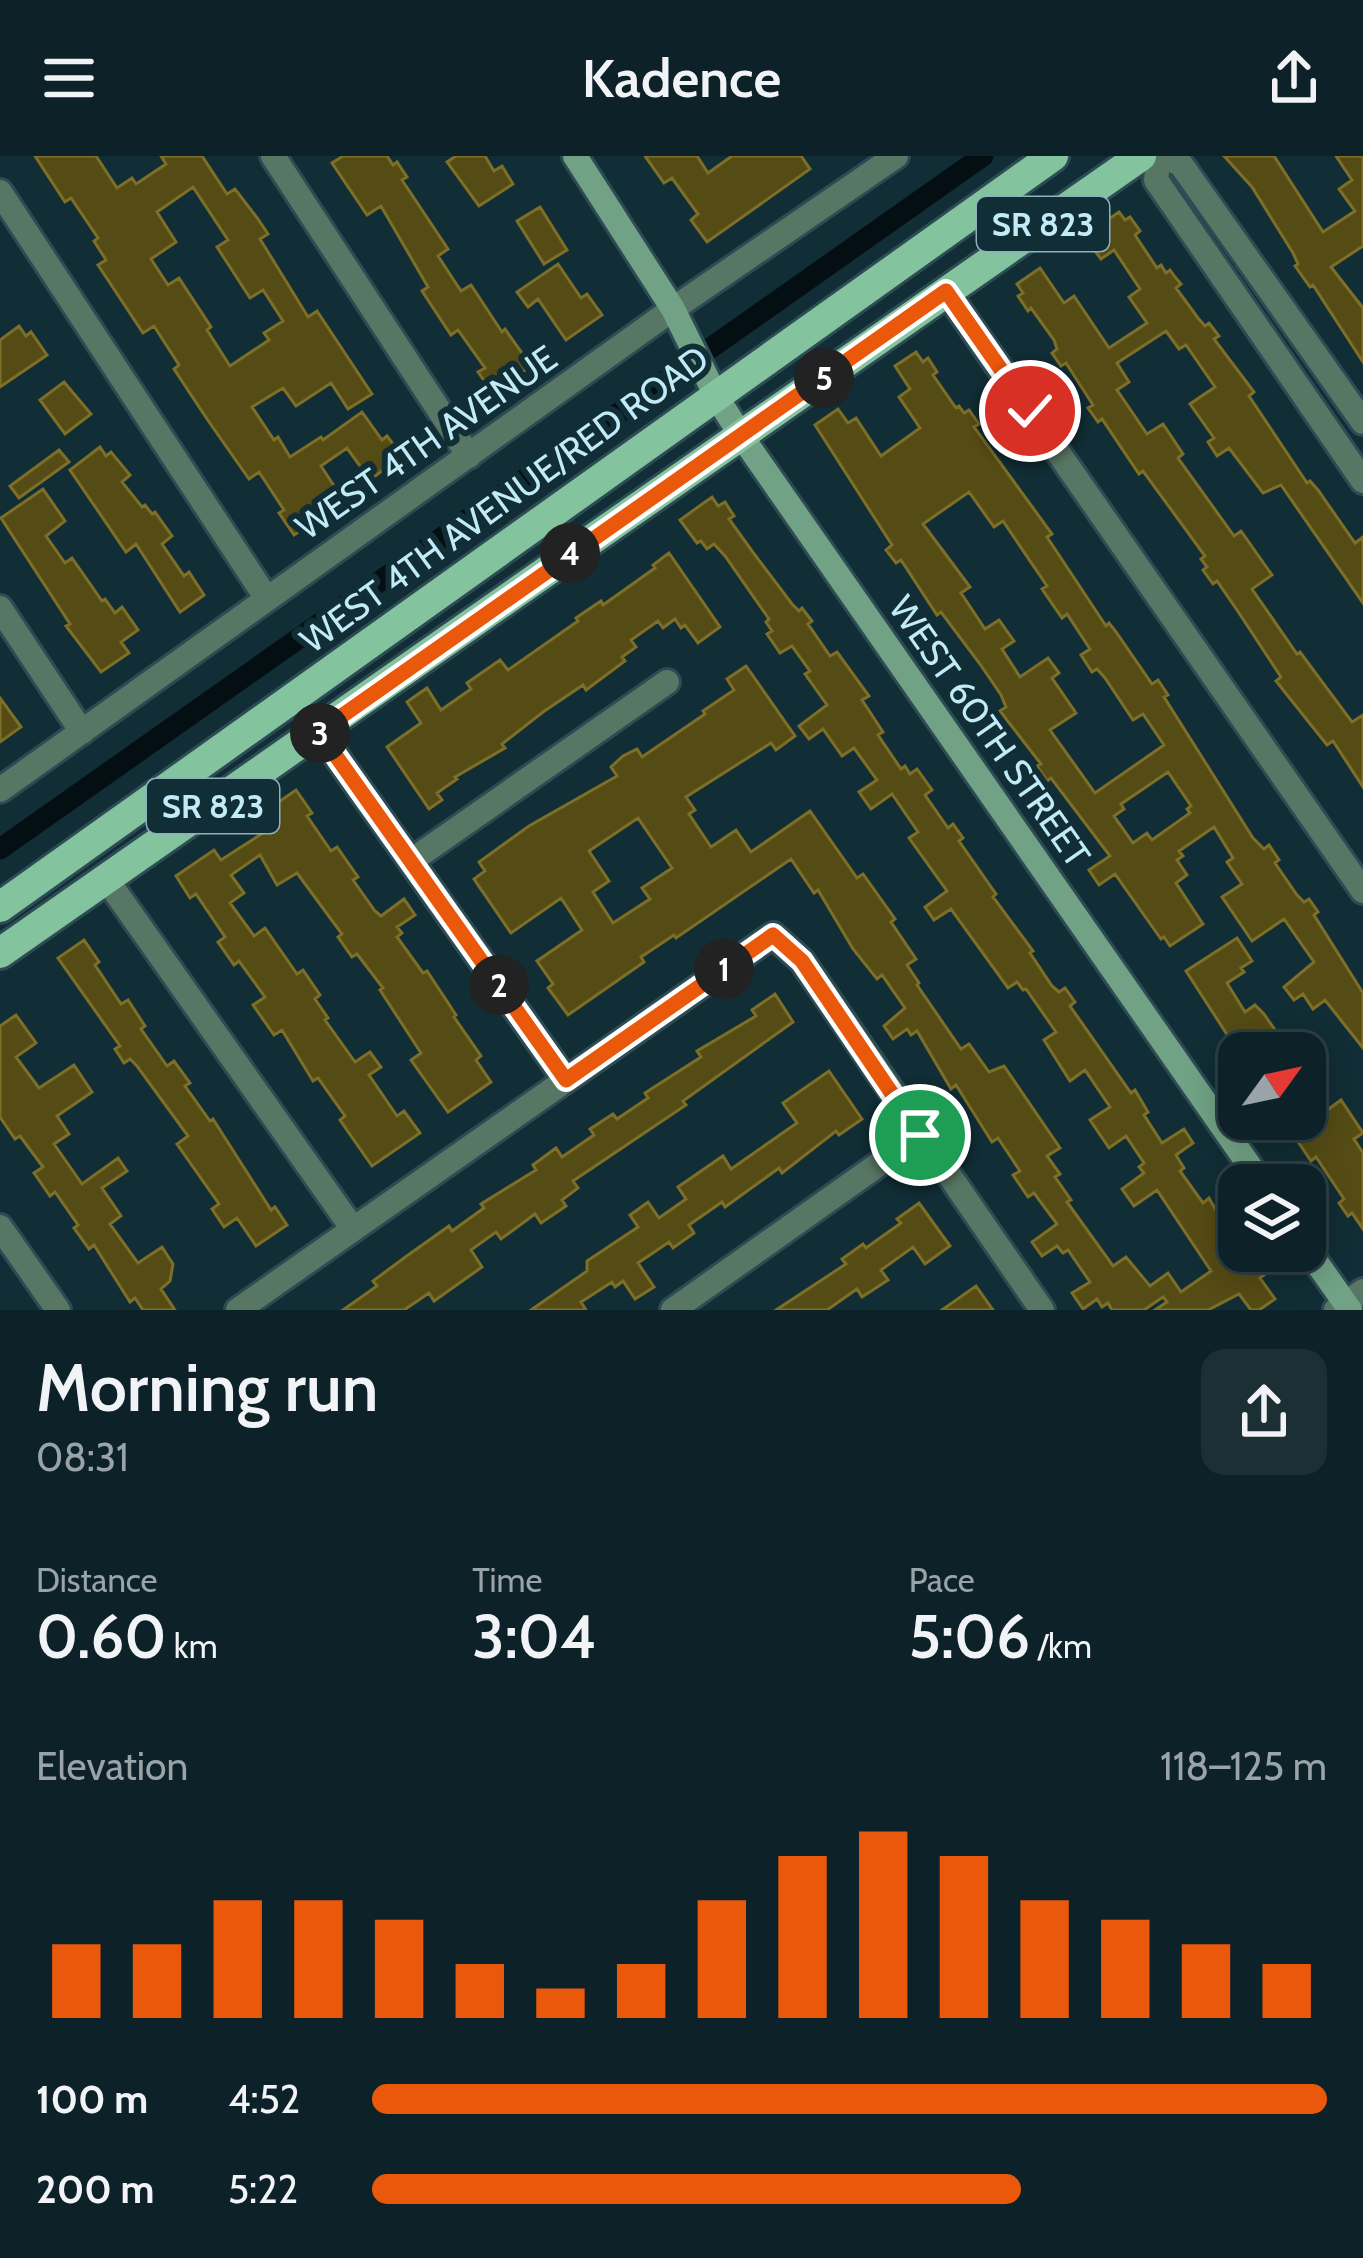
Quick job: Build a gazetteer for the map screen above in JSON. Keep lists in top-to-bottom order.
{
  "streets": {
    "main road": ["SR 823", "WEST 4TH AVENUE/RED ROAD"],
    "street": ["WEST 4TH AVENUE", "WEST 60TH STREET"]
  },
  "crossings": [
    ["SR 823", "WEST 60TH STREET"],
    ["WEST 4TH AVENUE", "WEST 60TH STREET"],
    ["WEST 4TH AVENUE/RED ROAD", "WEST 60TH STREET"]
  ],
  "north": "top right",
  "page": {
    "header": "Kadence",
    "pins": [
      "5",
      "4",
      "3",
      "1",
      "2"
    ],
    "heading": ["Morning run", "08:31"],
    "stats": [
      ["Distance", "0.60 km"],
      ["Time", "3:04"],
      ["Pace", "5:06 /km"]
    ],
    "chart": ["Elevation", "118–125 m"],
    "list": [
      {
        "name": "100 m",
        "note": "4:52"
      },
      {
        "name": "200 m",
        "note": "5:22"
      }
    ]
  }
}
